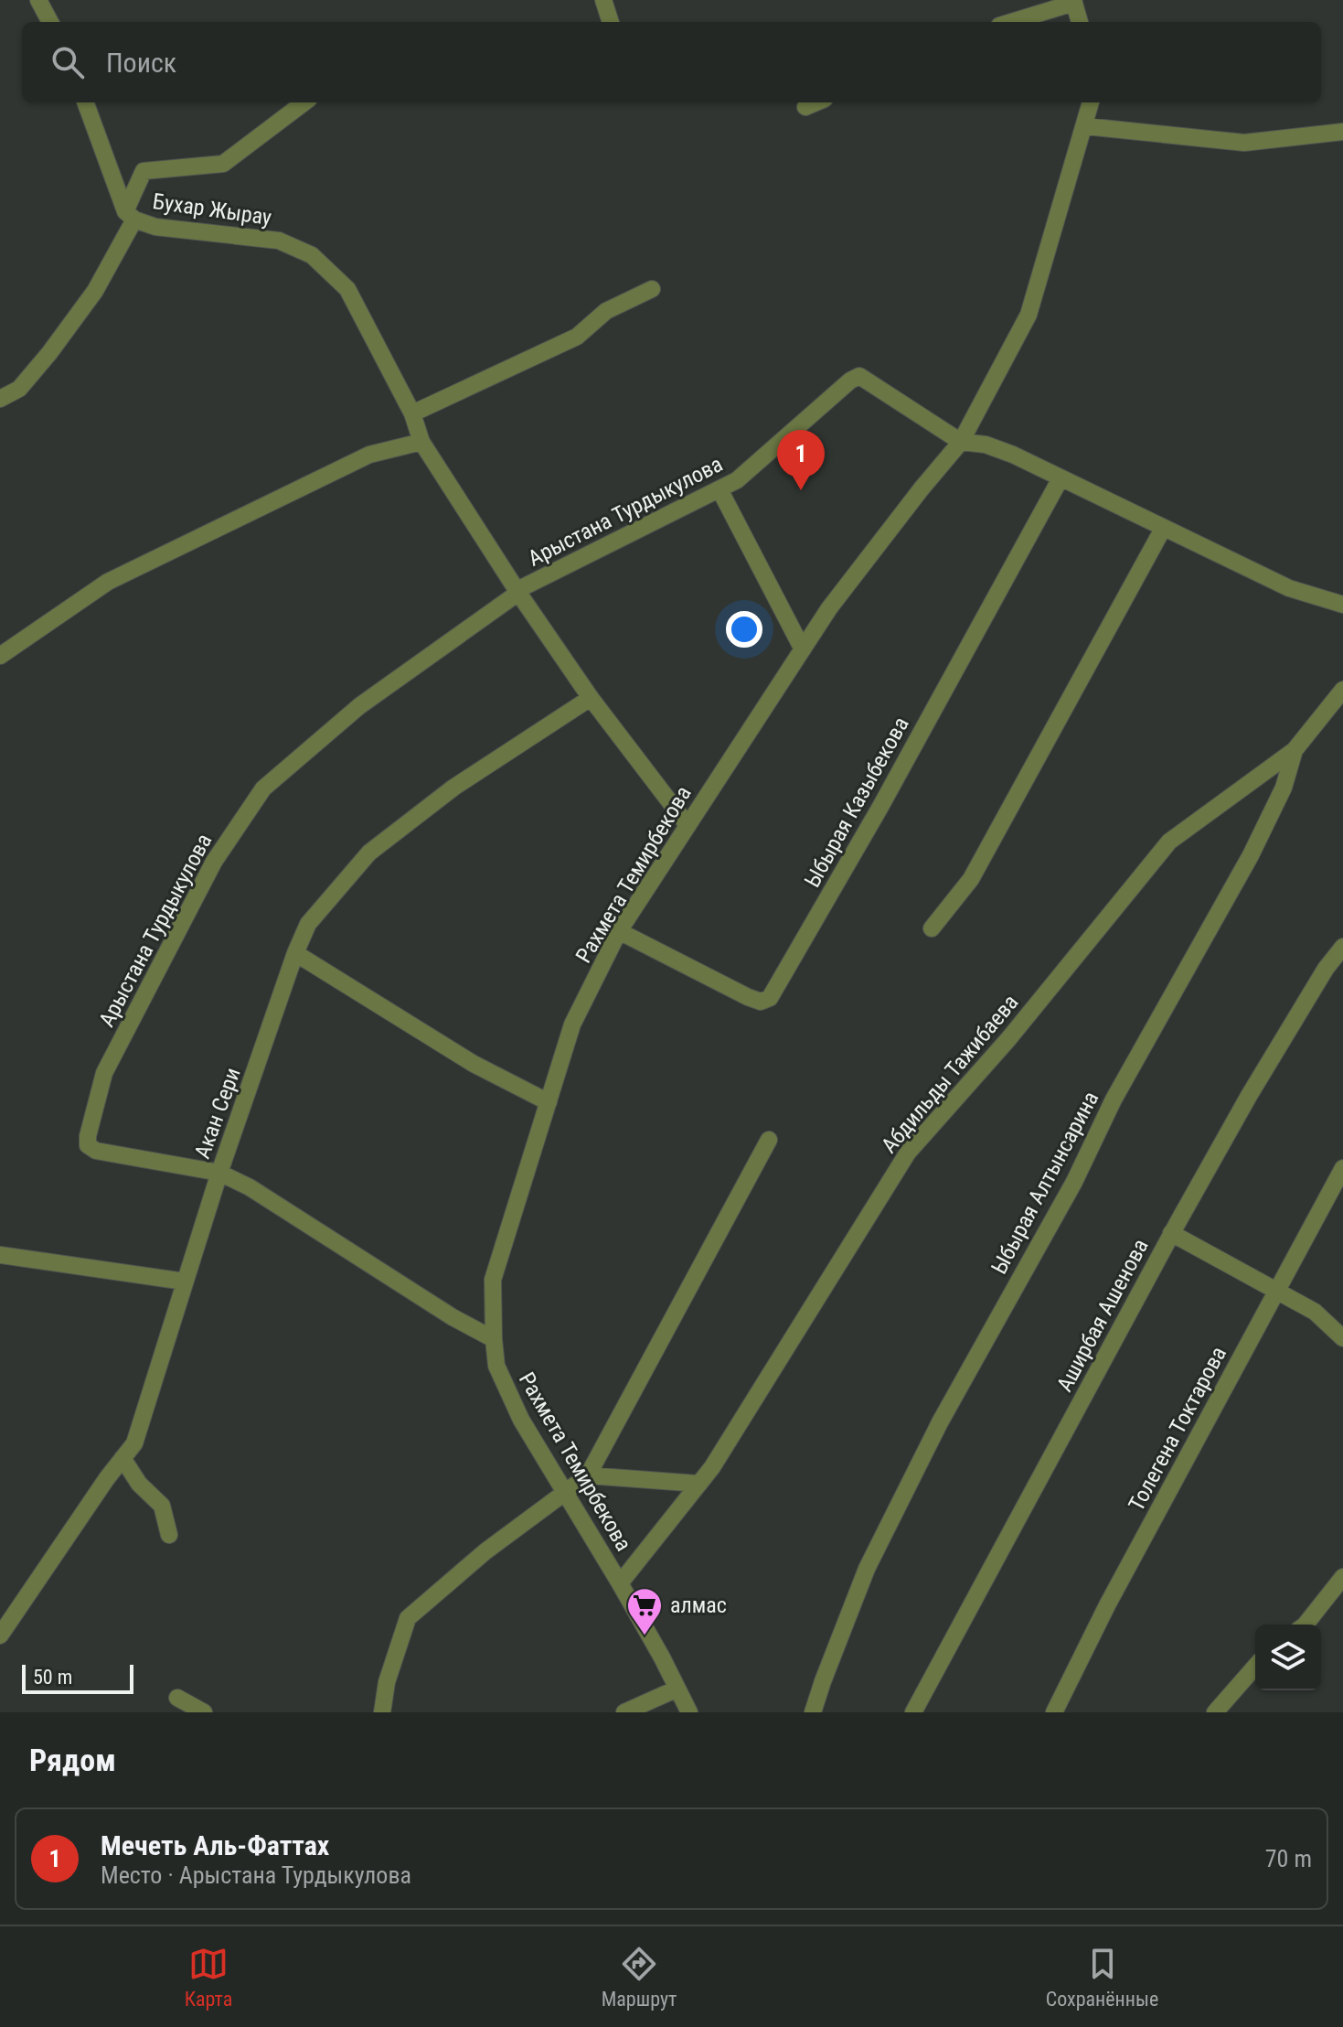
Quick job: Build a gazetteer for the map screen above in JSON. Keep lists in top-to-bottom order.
{
  "streets": {
    "street": [
      "Бухар Жырау",
      "Арыстана Турдыкулова",
      "Ыбырая Казыбекова",
      "Рахмета Темирбекова",
      "Абдильды Тажибаева",
      "Акан Сери",
      "Ыбырая Алтынсарина",
      "Аширбая Ашенова",
      "Толегена Токтарова"
    ]
  },
  "crossings": [
    ["Бухар Жырау", "Арыстана Турдыкулова"],
    ["Бухар Жырау", "Рахмета Темирбекова"],
    ["Бухар Жырау", "Акан Сери"],
    ["Арыстана Турдыкулова", "Рахмета Темирбекова"],
    ["Арыстана Турдыкулова", "Акан Сери"],
    ["Ыбырая Казыбекова", "Рахмета Темирбекова"],
    ["Рахмета Темирбекова", "Абдильды Тажибаева"],
    ["Абдильды Тажибаева", "Ыбырая Алтынсарина"]
  ],
  "places": {
    "supermarket": ["алмас"]
  },
  "scale_bar": "50 m",
  "page": {
    "search": "Поиск",
    "pins": "1",
    "scale": "50 m",
    "heading": "Рядом",
    "list": [
      {
        "mark": "1",
        "name": "Мечеть Аль-Фаттах",
        "note": "Место · Арыстана Турдыкулова",
        "value": "70 m"
      }
    ],
    "nav": ["Карта", "Маршрут", "Сохранённые"]
  }
}
